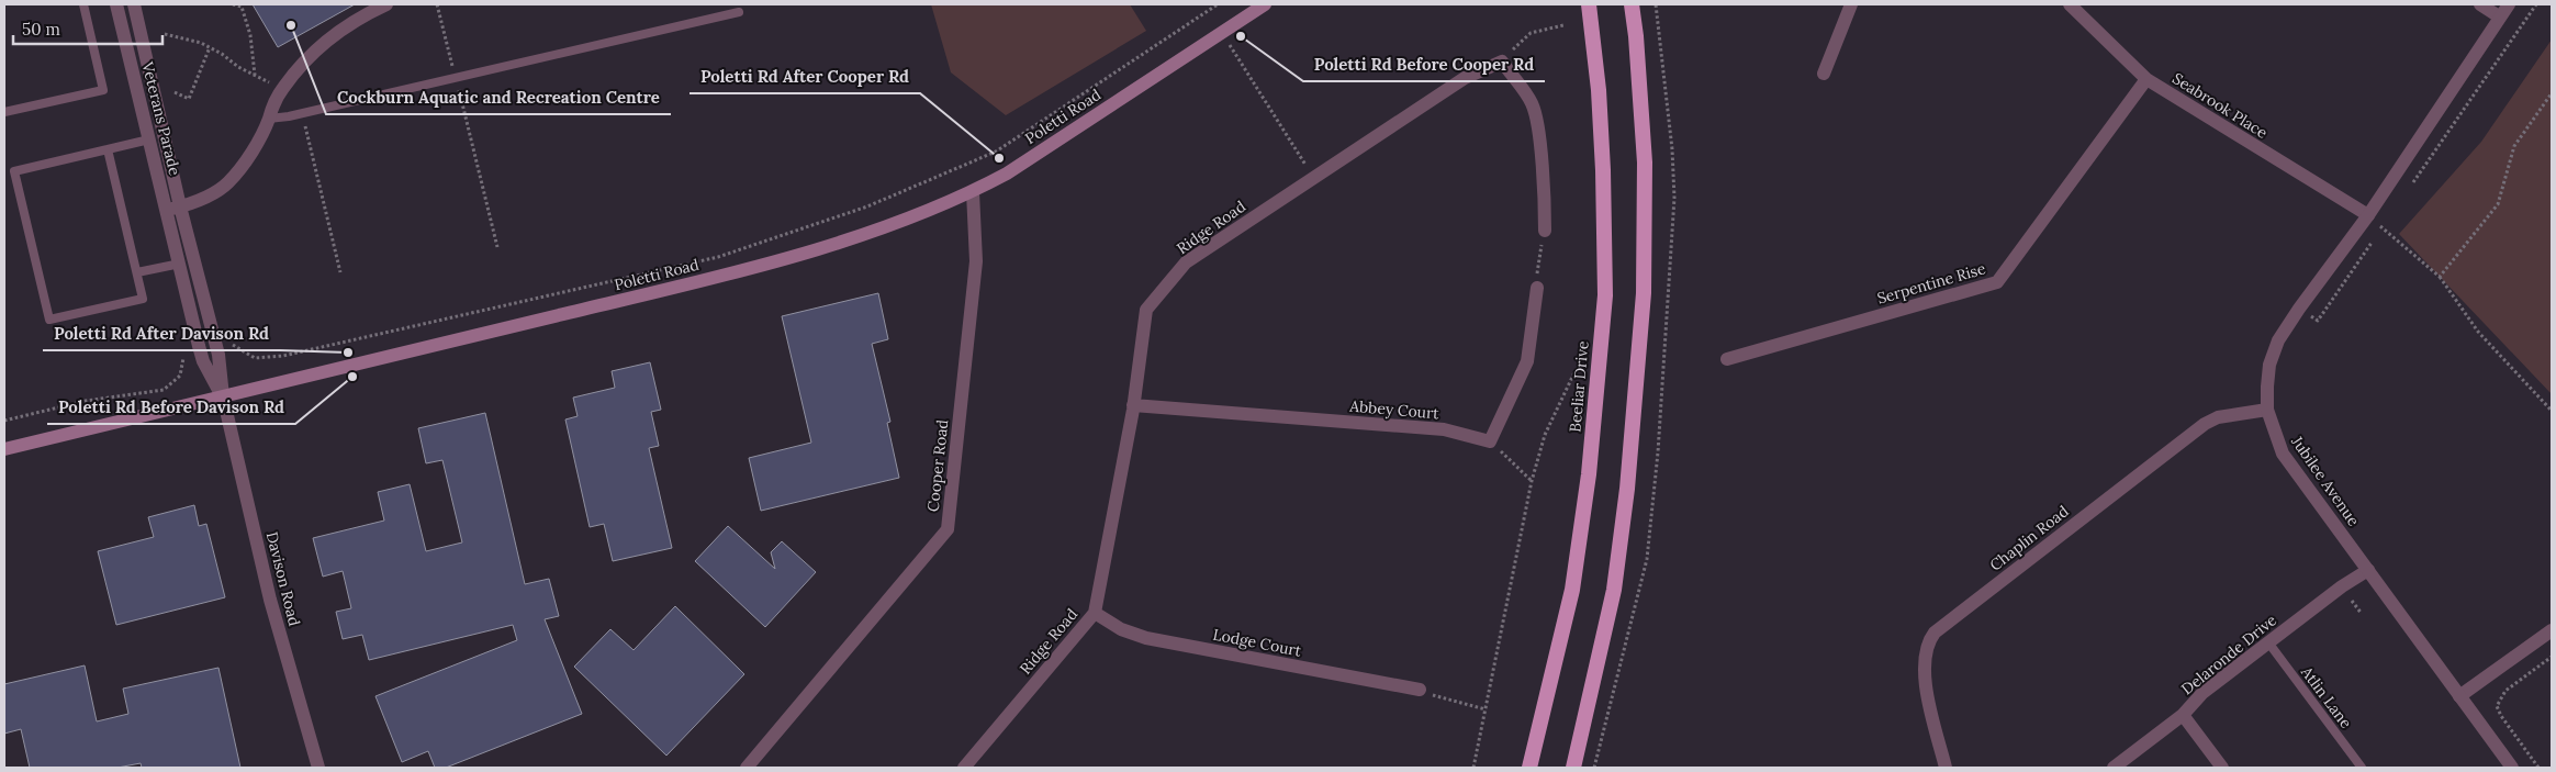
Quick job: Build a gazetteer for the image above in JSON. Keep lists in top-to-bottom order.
{
  "streets": {
    "highway": ["Beeliar Drive"],
    "main road": ["Poletti Road"],
    "street": [
      "Seabrook Place",
      "Veterans Parade",
      "Ridge Road",
      "Serpentine Rise",
      "Abbey Court",
      "Cooper Road",
      "Jubilee Avenue",
      "Chaplin Road",
      "Davison Road",
      "Lodge Court",
      "Delaronde Drive"
    ],
    "lane": ["Atlin Lane"]
  },
  "crossings": [
    ["Seabrook Place", "Serpentine Rise"],
    ["Seabrook Place", "Jubilee Avenue"],
    ["Poletti Road", "Veterans Parade"],
    ["Poletti Road", "Cooper Road"],
    ["Poletti Road", "Davison Road"],
    ["Veterans Parade", "Davison Road"],
    ["Ridge Road", "Abbey Court"],
    ["Ridge Road", "Lodge Court"],
    ["Jubilee Avenue", "Chaplin Road"],
    ["Jubilee Avenue", "Delaronde Drive"],
    ["Delaronde Drive", "Atlin Lane"]
  ],
  "places": [
    "Cockburn Aquatic and Recreation Centre",
    "Poletti Rd Before Cooper Rd",
    "Poletti Rd After Cooper Rd",
    "Poletti Rd After Davison Rd",
    "Poletti Rd Before Davison Rd"
  ],
  "scale_bar": "50 m"
}
